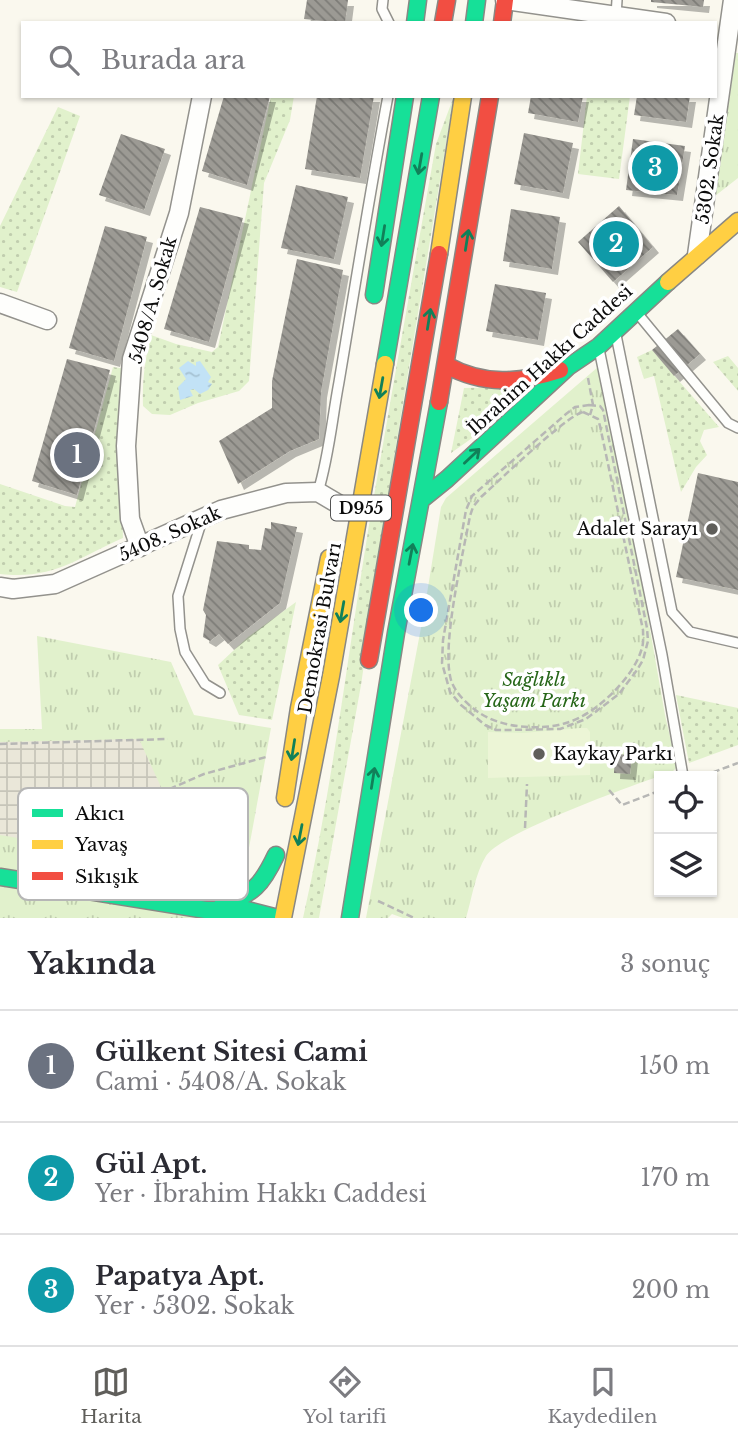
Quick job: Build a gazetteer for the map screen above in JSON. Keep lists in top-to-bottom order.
{
  "streets": {
    "main road": ["İbrahim Hakkı Caddesi", "D955", "Demokrasi Bulvarı"],
    "street": ["5302. Sokak", "5408/A. Sokak", "5408. Sokak"]
  },
  "crossings": [
    ["5302. Sokak", "İbrahim Hakkı Caddesi"],
    ["5408/A. Sokak", "5408. Sokak"]
  ],
  "one_way": ["İbrahim Hakkı Caddesi"],
  "parks": ["Sağlıklı Yaşam Parkı"],
  "places": ["Adalet Sarayı", "Kaykay Parkı"],
  "legend": ["Akıcı", "Yavaş", "Sıkışık"],
  "page": {
    "search": "Burada ara",
    "pins": ["3", "2", "1"],
    "heading": ["Yakında", "3 sonuç"],
    "list": [
      {
        "mark": "1",
        "name": "Gülkent Sitesi Cami",
        "note": "Cami · 5408/A. Sokak",
        "value": "150 m"
      },
      {
        "mark": "2",
        "name": "Gül Apt.",
        "note": "Yer · İbrahim Hakkı Caddesi",
        "value": "170 m"
      },
      {
        "mark": "3",
        "name": "Papatya Apt.",
        "note": "Yer · 5302. Sokak",
        "value": "200 m"
      }
    ],
    "nav": ["Harita", "Yol tarifi", "Kaydedilen"]
  }
}
